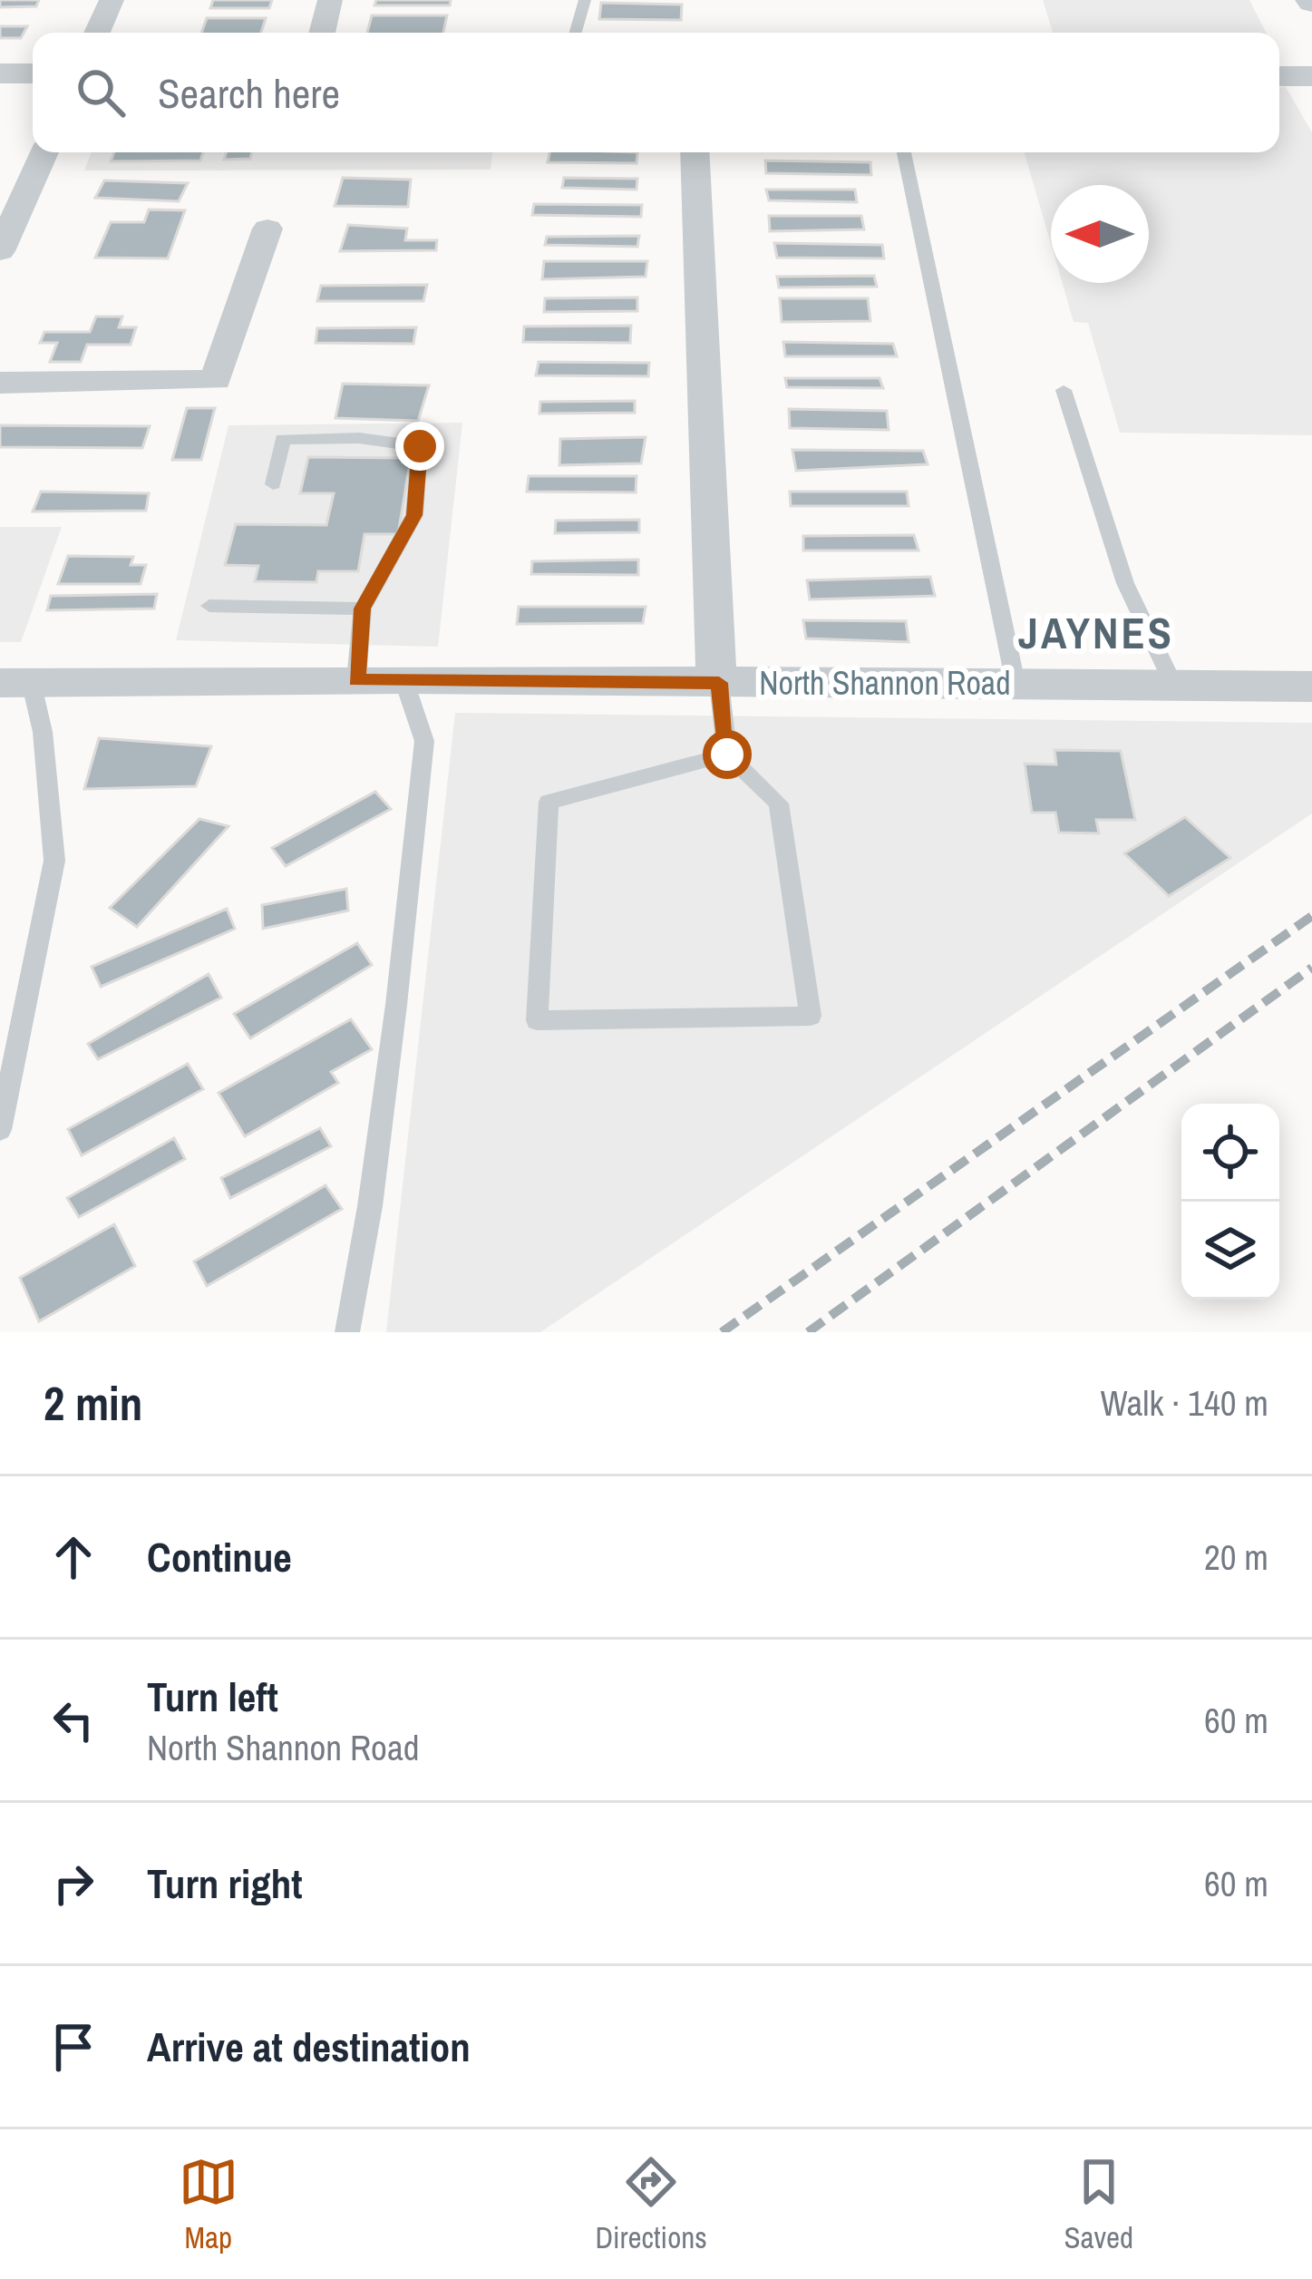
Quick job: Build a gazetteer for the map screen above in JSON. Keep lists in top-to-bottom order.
{
  "streets": {
    "street": ["North Shannon Road"]
  },
  "districts": ["JAYNES"],
  "north": "left",
  "page": {
    "search": "Search here",
    "heading": ["2 min", "Walk · 140 m"],
    "list": [
      ["Continue", "20 m"],
      ["Turn left", "North Shannon Road", "60 m"],
      ["Turn right", "60 m"],
      "Arrive at destination"
    ],
    "nav": ["Map", "Directions", "Saved"]
  }
}
